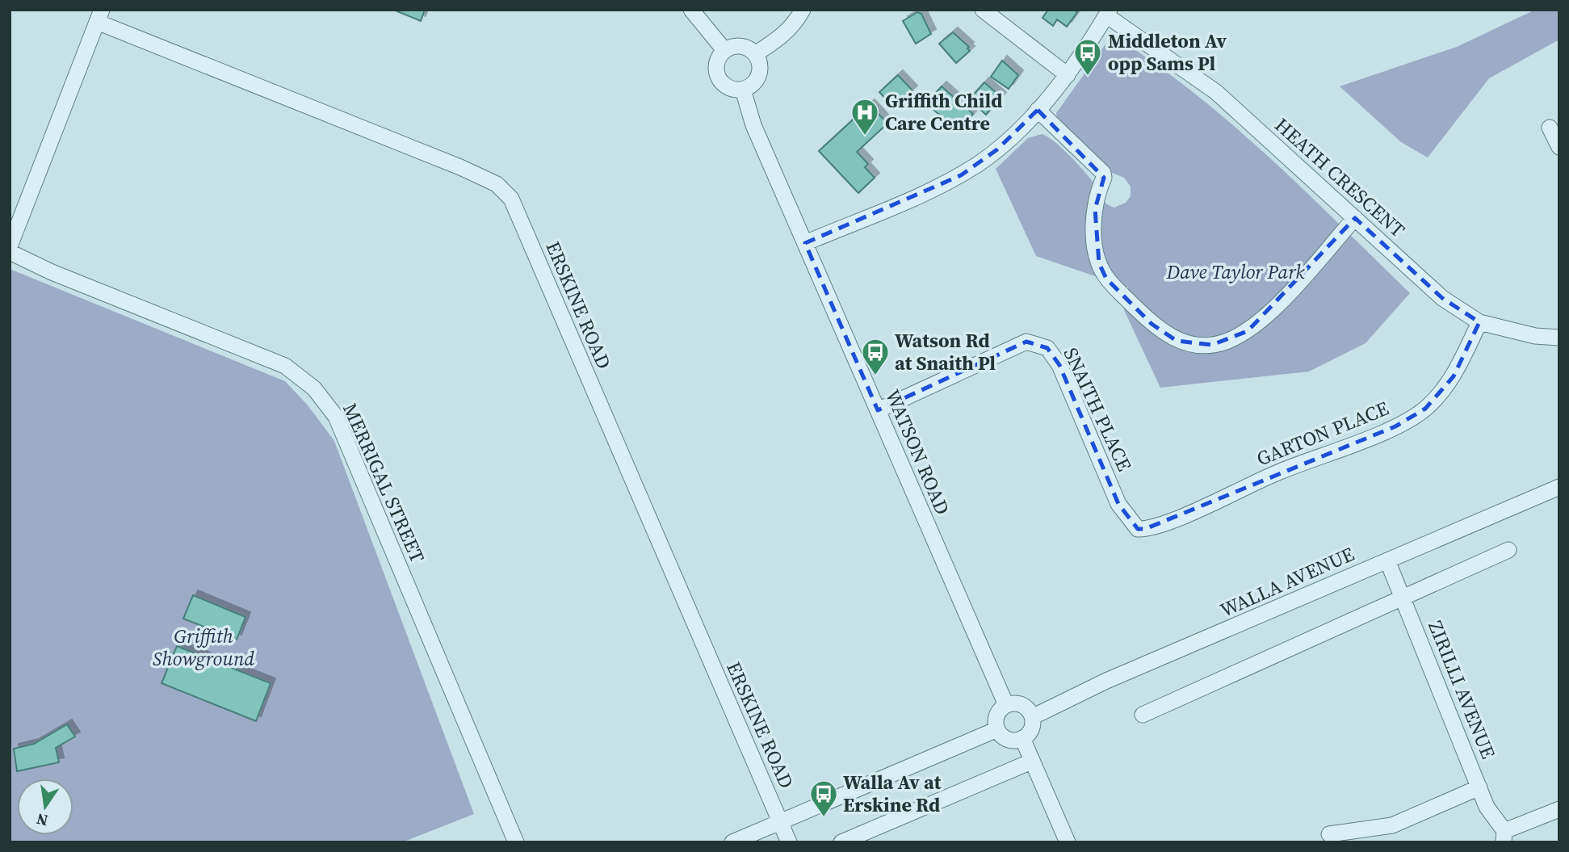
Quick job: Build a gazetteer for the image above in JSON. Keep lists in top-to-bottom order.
{
  "streets": {
    "street": [
      "HEATH CRESCENT",
      "ERSKINE ROAD",
      "SNAITH PLACE",
      "GARTON PLACE",
      "WATSON ROAD",
      "MERRIGAL STREET",
      "WALLA AVENUE",
      "ZIRILLI AVENUE"
    ]
  },
  "crossings": [
    ["HEATH CRESCENT", "GARTON PLACE"],
    ["SNAITH PLACE", "GARTON PLACE"],
    ["SNAITH PLACE", "WATSON ROAD"],
    ["WATSON ROAD", "WALLA AVENUE"],
    ["WALLA AVENUE", "ZIRILLI AVENUE"]
  ],
  "parks": ["Dave Taylor Park", "Griffith Showground"],
  "places": {
    "bus stop": ["Middleton Av opp Sams Pl", "Watson Rd at Snaith Pl", "Walla Av at Erskine Rd"],
    "hospital": ["Griffith Child Care Centre"]
  },
  "north": "bottom"
}
